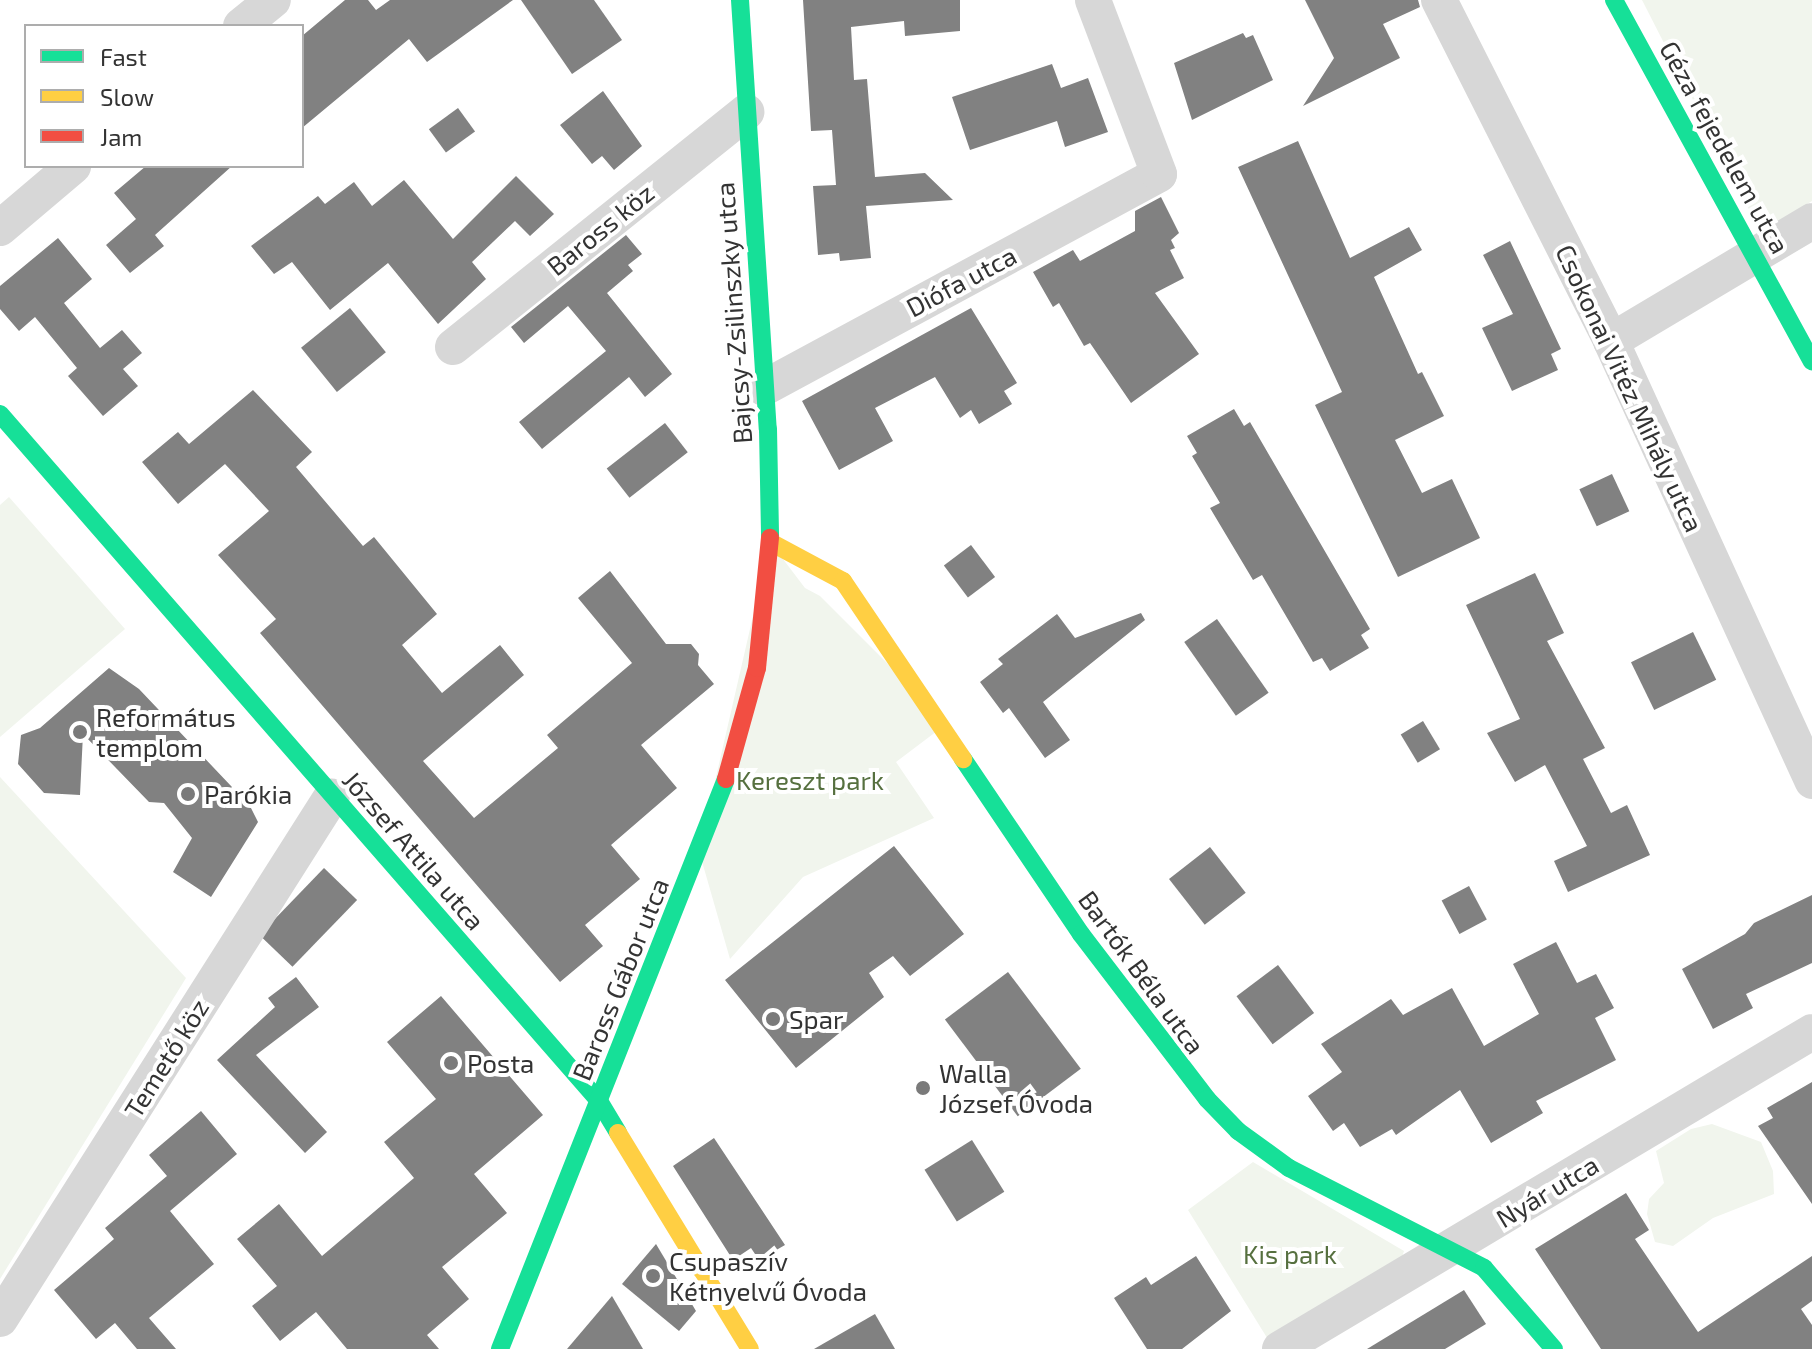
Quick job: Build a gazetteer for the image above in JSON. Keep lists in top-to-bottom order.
{
  "streets": {
    "street": [
      "Géza fejedelem utca",
      "Baross köz",
      "Diófa utca",
      "Bajcsy-Zsilinszky utca",
      "Csokonai Vitéz Mihály utca",
      "József Attila utca",
      "Bartók Béla utca",
      "Baross Gábor utca",
      "Temető köz",
      "Nyár utca"
    ]
  },
  "crossings": [
    ["Baross köz", "Bajcsy-Zsilinszky utca"],
    ["Diófa utca", "Bajcsy-Zsilinszky utca"],
    ["Bajcsy-Zsilinszky utca", "Bartók Béla utca"],
    ["Bajcsy-Zsilinszky utca", "Baross Gábor utca"],
    ["József Attila utca", "Baross Gábor utca"],
    ["József Attila utca", "Temető köz"],
    ["Bartók Béla utca", "Nyár utca"]
  ],
  "parks": ["Kereszt park", "Kis park"],
  "places": [
    "Református templom",
    "Parókia",
    "Spar",
    "Posta",
    "Walla József Óvoda",
    "Csupaszív Kétnyelvű Óvoda"
  ],
  "legend": ["Fast", "Slow", "Jam"]
}
